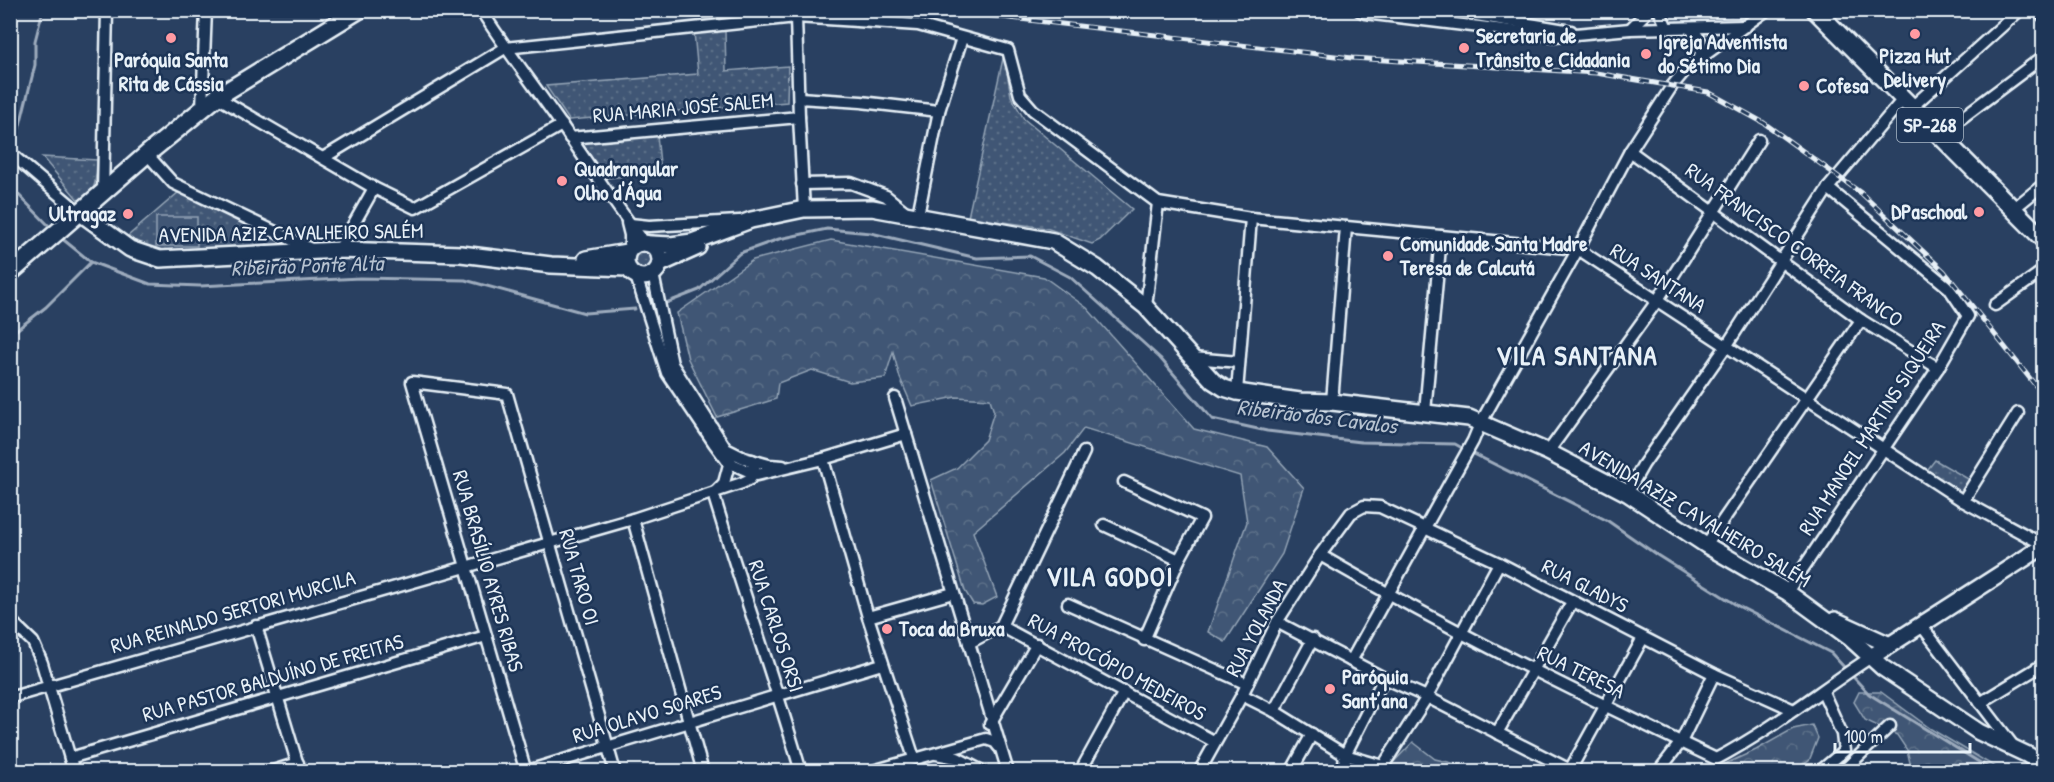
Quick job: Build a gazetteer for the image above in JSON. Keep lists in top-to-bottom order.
{
  "streets": {
    "main road": ["SP-268", "AVENIDA AZIZ CAVALHEIRO SALÉM"],
    "street": [
      "RUA MARIA JOSÉ SALEM",
      "RUA FRANCISCO CORREIA FRANCO",
      "RUA SANTANA",
      "RUA MANOEL MARTINS SIQUEIRA",
      "RUA BRASÍLIO AYRES RIBAS",
      "RUA TARO OI",
      "RUA GLADYS",
      "RUA REINALDO SERTORI MURCILA",
      "RUA CARLOS ORSI",
      "RUA YOLANDA",
      "RUA PROCÓPIO MEDEIROS",
      "RUA TERESA",
      "RUA PASTOR BALDUÍNO DE FREITAS",
      "RUA OLAVO SOARES"
    ]
  },
  "crossings": [
    ["AVENIDA AZIZ CAVALHEIRO SALÉM", "RUA MANOEL MARTINS SIQUEIRA"],
    ["AVENIDA AZIZ CAVALHEIRO SALÉM", "RUA TERESA"],
    ["RUA FRANCISCO CORREIA FRANCO", "RUA MANOEL MARTINS SIQUEIRA"],
    ["RUA SANTANA", "RUA MANOEL MARTINS SIQUEIRA"],
    ["RUA BRASÍLIO AYRES RIBAS", "RUA TARO OI"],
    ["RUA BRASÍLIO AYRES RIBAS", "RUA REINALDO SERTORI MURCILA"],
    ["RUA BRASÍLIO AYRES RIBAS", "RUA PASTOR BALDUÍNO DE FREITAS"],
    ["RUA BRASÍLIO AYRES RIBAS", "RUA OLAVO SOARES"],
    ["RUA TARO OI", "RUA REINALDO SERTORI MURCILA"],
    ["RUA TARO OI", "RUA OLAVO SOARES"],
    ["RUA GLADYS", "RUA YOLANDA"],
    ["RUA GLADYS", "RUA TERESA"],
    ["RUA REINALDO SERTORI MURCILA", "RUA CARLOS ORSI"],
    ["RUA CARLOS ORSI", "RUA OLAVO SOARES"],
    ["RUA YOLANDA", "RUA PROCÓPIO MEDEIROS"],
    ["RUA YOLANDA", "RUA TERESA"]
  ],
  "districts": ["VILA SANTANA", "VILA GODOI"],
  "water": ["Ribeirão Ponte Alta", "Ribeirão dos Cavalos"],
  "places": [
    "Pizza Hut Delivery",
    "Paróquia Santa Rita de Cássia",
    "Secretaria de Trânsito e Cidadania",
    "Igreja Adventista do Sétimo Dia",
    "Cofesa",
    "Quadrangular Olho d'Água",
    "DPaschoal",
    "Ultragaz",
    "Comunidade Santa Madre Teresa de Calcutá",
    "Toca da Bruxa",
    "Paróquia Sant’ana"
  ],
  "scale_bar": "100 m"
}
